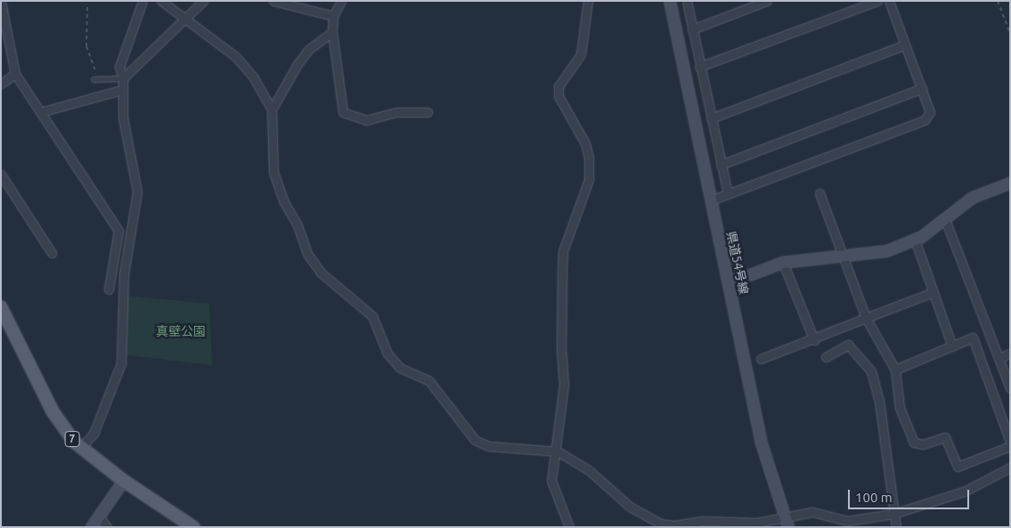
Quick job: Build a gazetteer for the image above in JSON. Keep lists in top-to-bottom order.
{
  "streets": {
    "main road": ["県道54号線", "7"]
  },
  "parks": ["真壁公園"],
  "scale_bar": "100 m"
}
